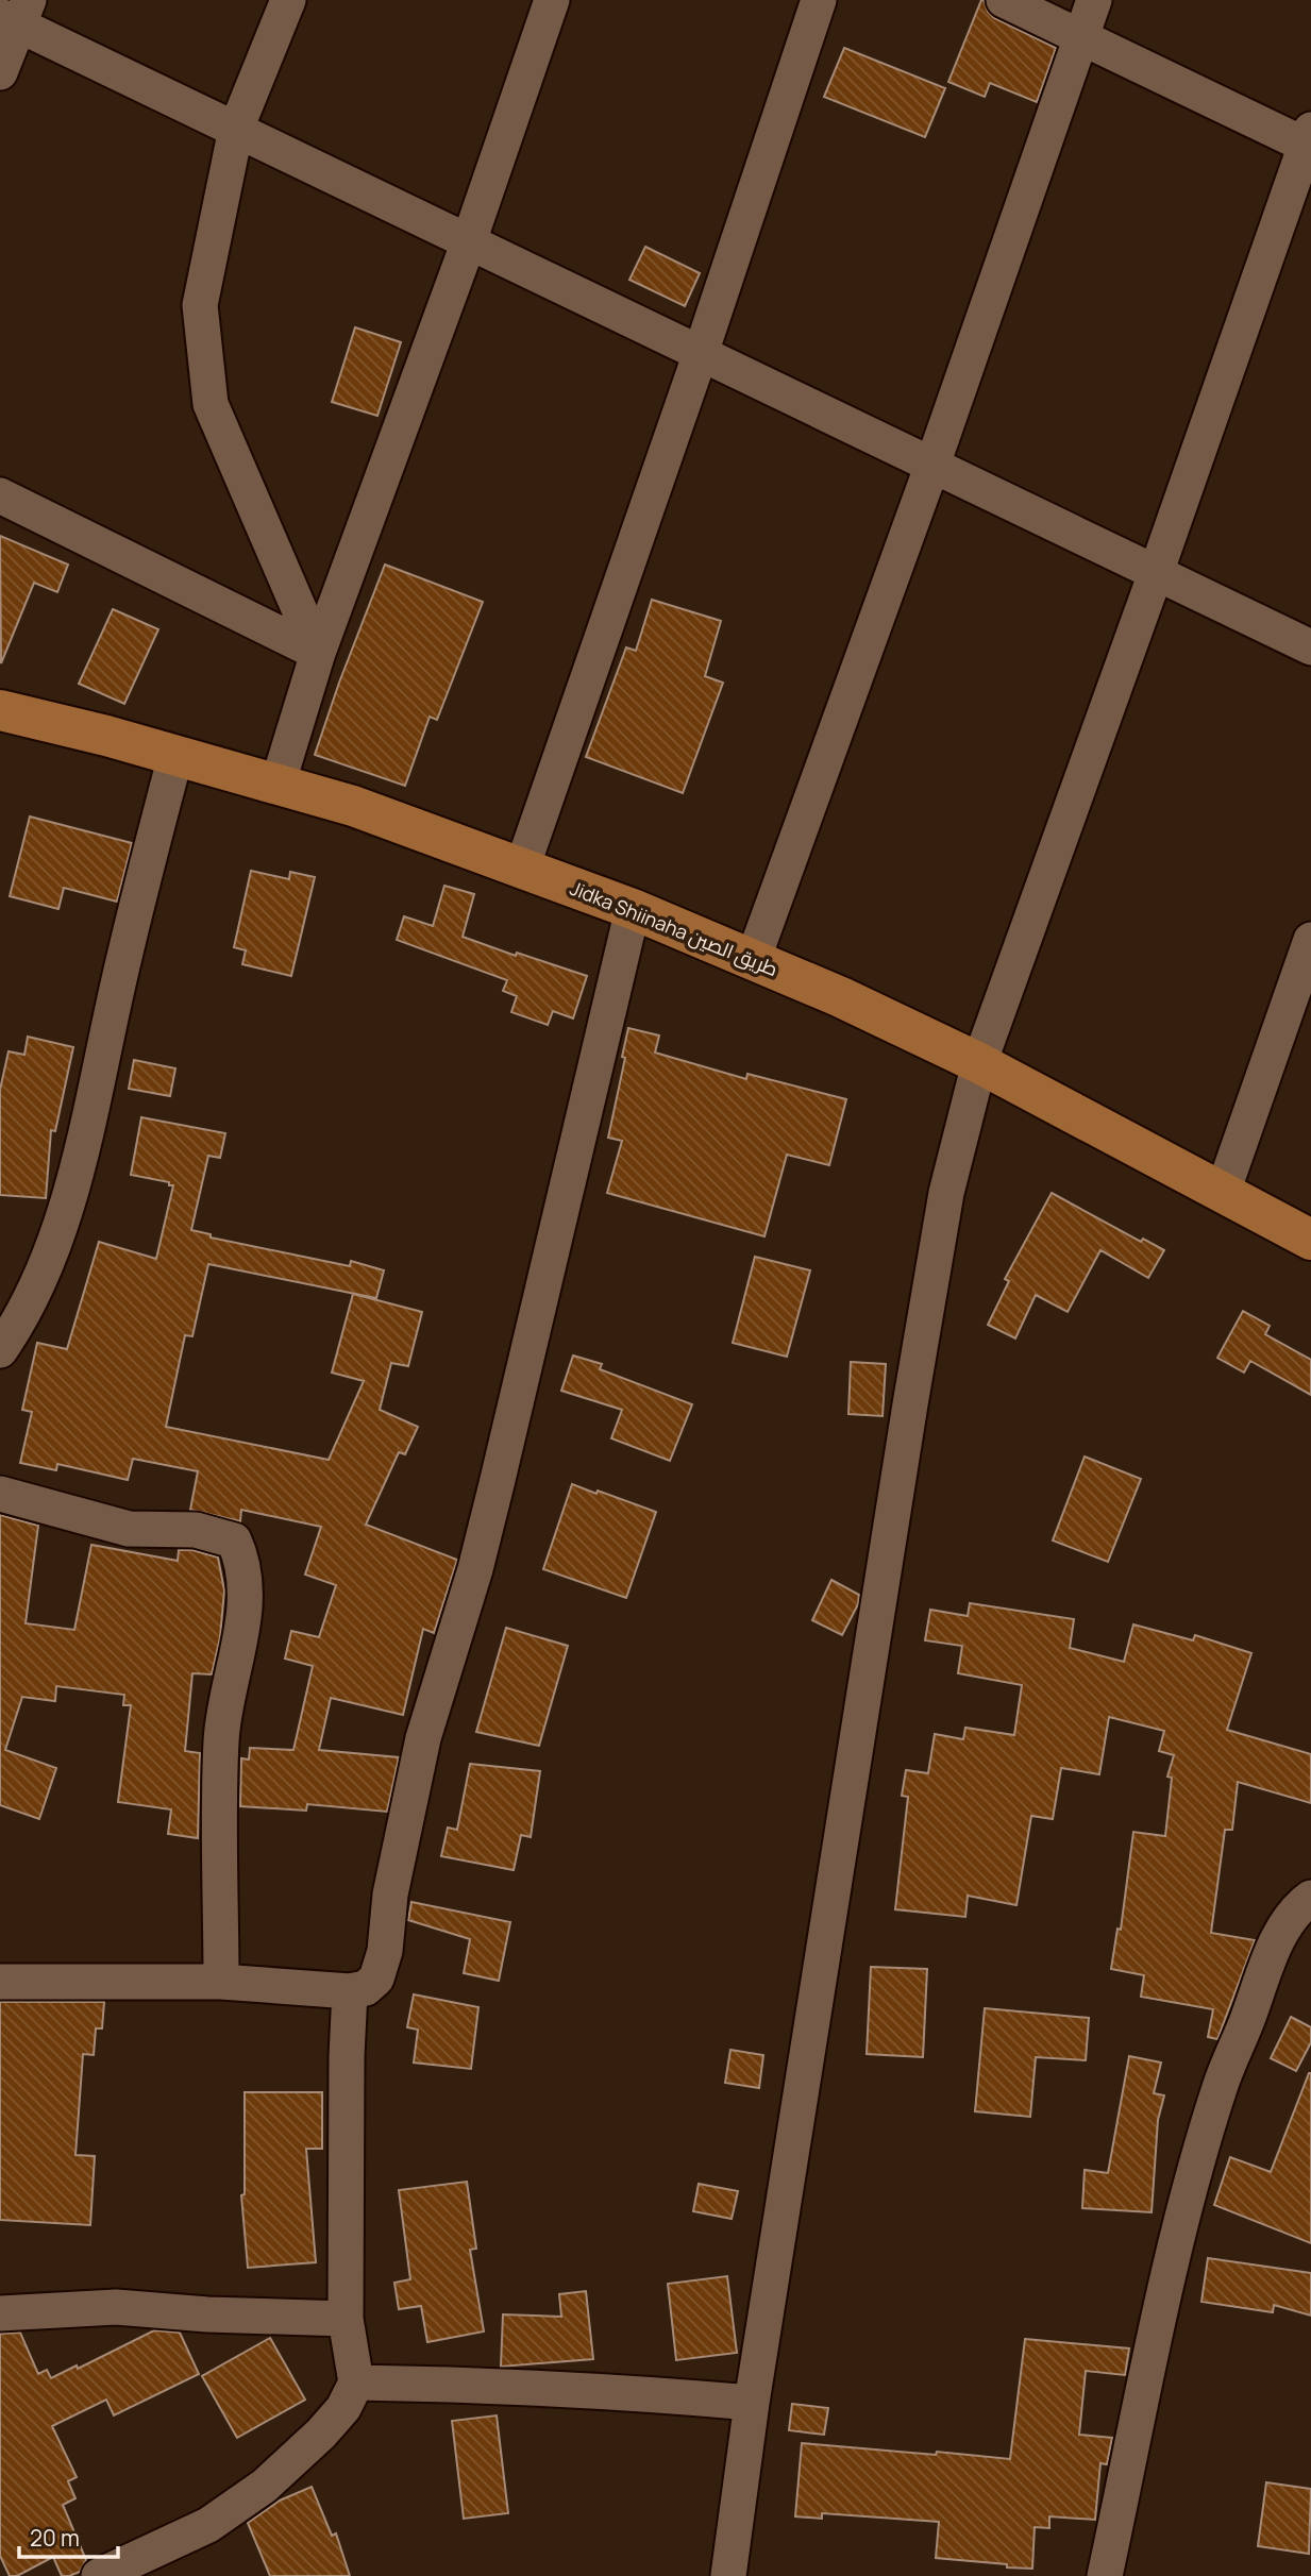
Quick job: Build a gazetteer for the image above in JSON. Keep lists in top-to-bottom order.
{
  "streets": {
    "main road": ["Jidka Shiinaha طريق الصين"]
  },
  "scale_bar": "20 m"
}
